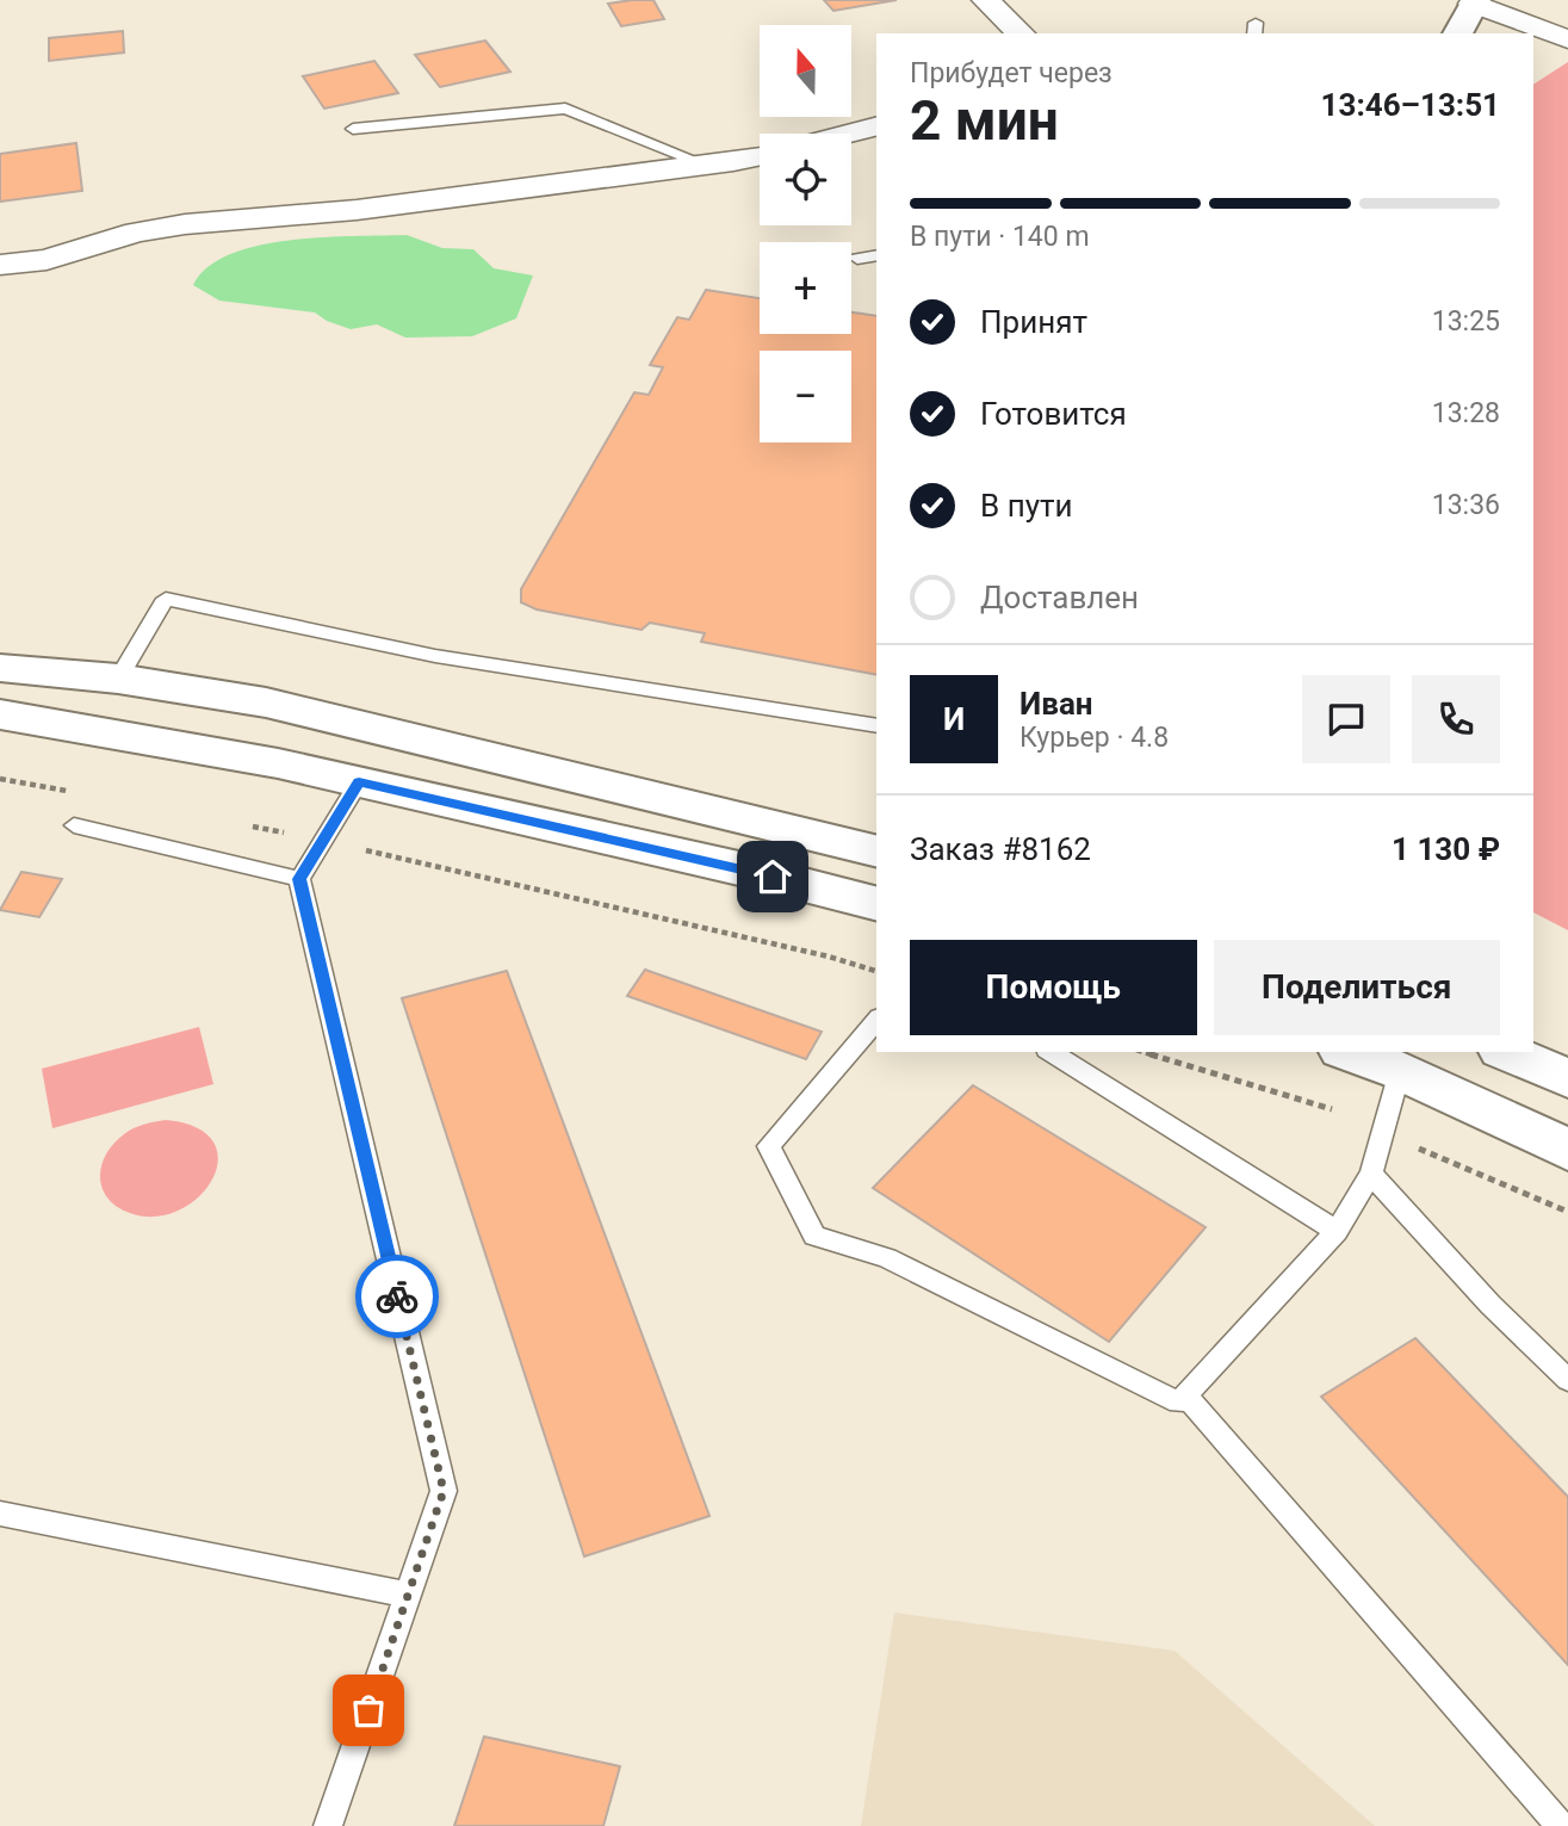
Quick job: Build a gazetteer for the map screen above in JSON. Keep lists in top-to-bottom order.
{
  "north": "top",
  "page": {
    "map_buttons": ["+", "−"],
    "heading": ["2 мин", "Прибудет через", "13:46–13:51"],
    "panel": [
      "Иван",
      "Курьер · 4.8",
      "Заказ #8162",
      "1 130 ₽"
    ],
    "bar": "В пути · 140 m",
    "list": [
      ["Принят", "13:25"],
      ["Готовится", "13:28"],
      ["В пути", "13:36"],
      "Доставлен"
    ],
    "round": "И",
    "buttons": ["Помощь", "Поделиться"]
  }
}
